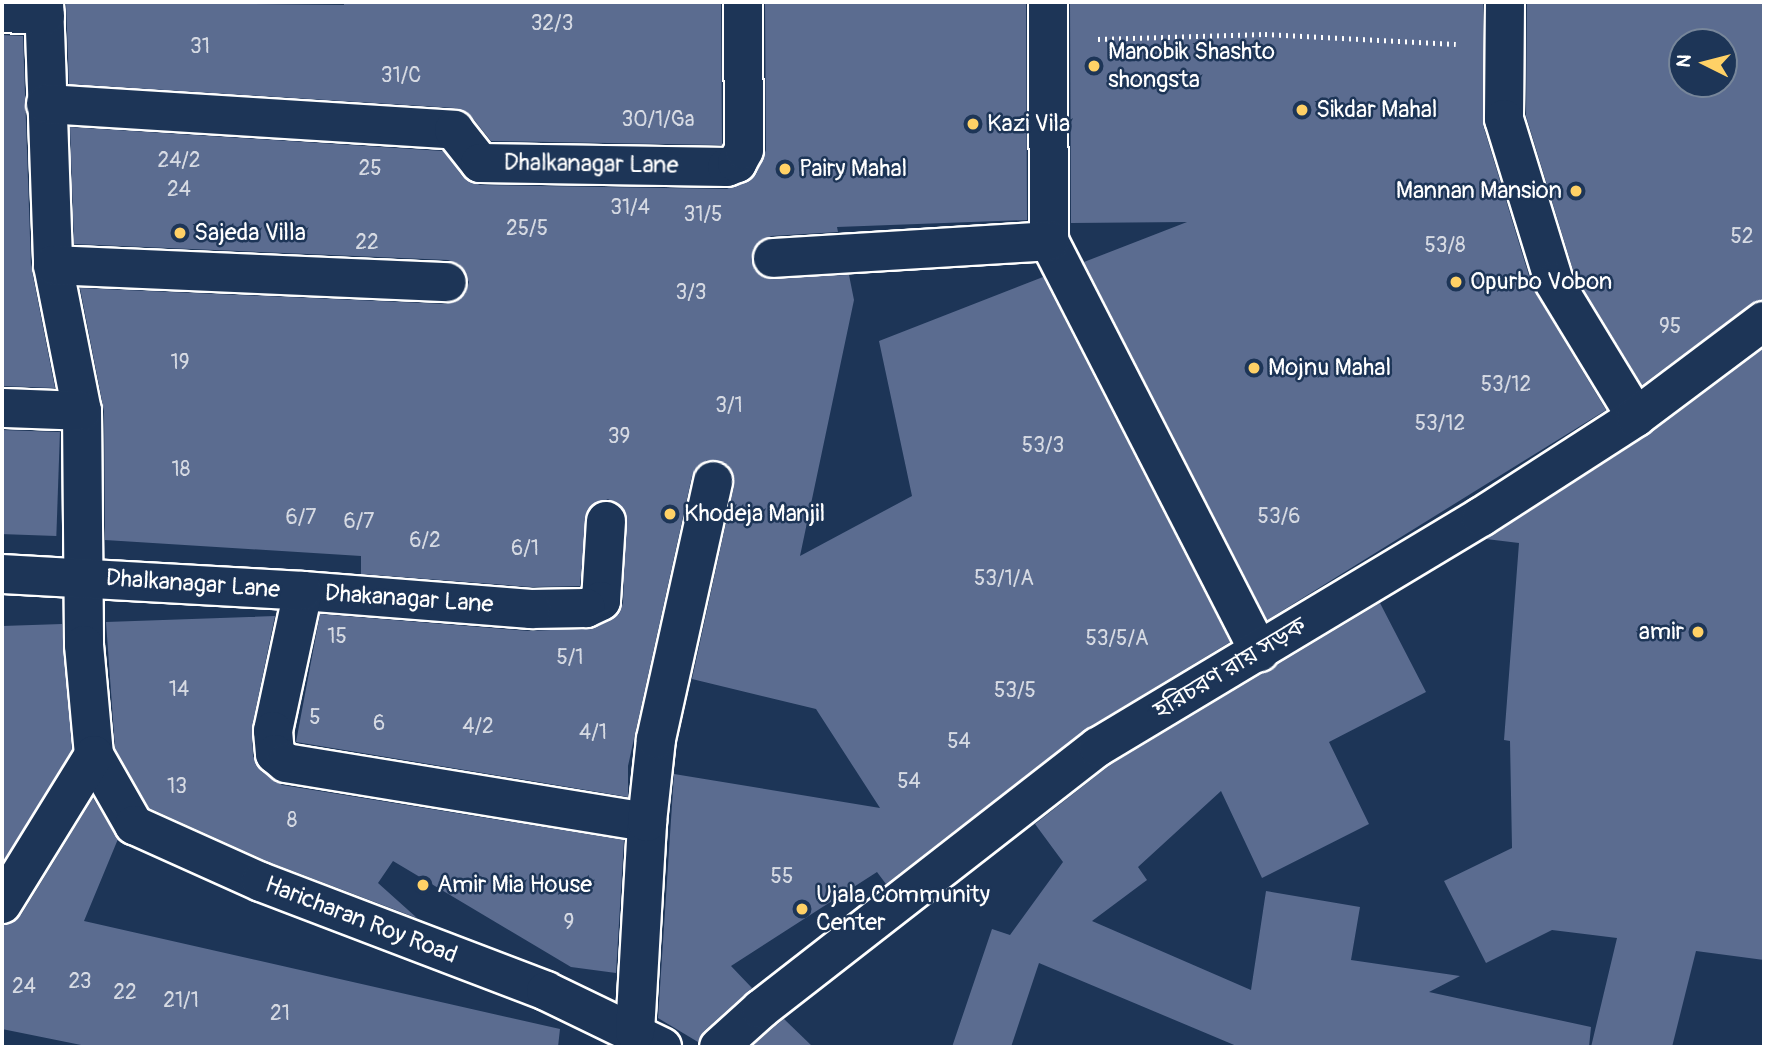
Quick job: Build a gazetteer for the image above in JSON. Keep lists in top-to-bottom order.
{
  "streets": {
    "street": [
      "Dhalkanagar Lane",
      "Dhakanagar Lane",
      "হরিচরণ রায় সড়ক",
      "Haricharan Roy Road"
    ]
  },
  "crossings": [
    ["Dhalkanagar Lane", "Dhakanagar Lane"],
    ["Dhalkanagar Lane", "Haricharan Roy Road"]
  ],
  "places": [
    "Manobik Shashto shongsta",
    "Sikdar Mahal",
    "Kazi Vila",
    "Pairy Mahal",
    "Mannan Mansion",
    "Sajeda Villa",
    "Opurbo Vobon",
    "Mojnu Mahal",
    "Khodeja Manjil",
    "amir",
    "Amir Mia House",
    "Ujala Community Center"
  ],
  "house_numbers": [
    "32/3",
    "31",
    "31/C",
    "30/1/Ga",
    "24/2",
    "25",
    "24",
    "31/4",
    "31/5",
    "25/5",
    "52",
    "22",
    "53/8",
    "3/3",
    "95",
    "19",
    "53/12",
    "3/1",
    "53/12",
    "39",
    "53/3",
    "18",
    "53/6",
    "6/7",
    "6/7",
    "6/2",
    "6/1",
    "53/1/A",
    "15",
    "53/5/A",
    "5/1",
    "14",
    "53/5",
    "5",
    "6",
    "4/2",
    "4/1",
    "54",
    "54",
    "13",
    "8",
    "55",
    "9",
    "23",
    "24",
    "22",
    "21/1",
    "21"
  ],
  "north": "left"
}
